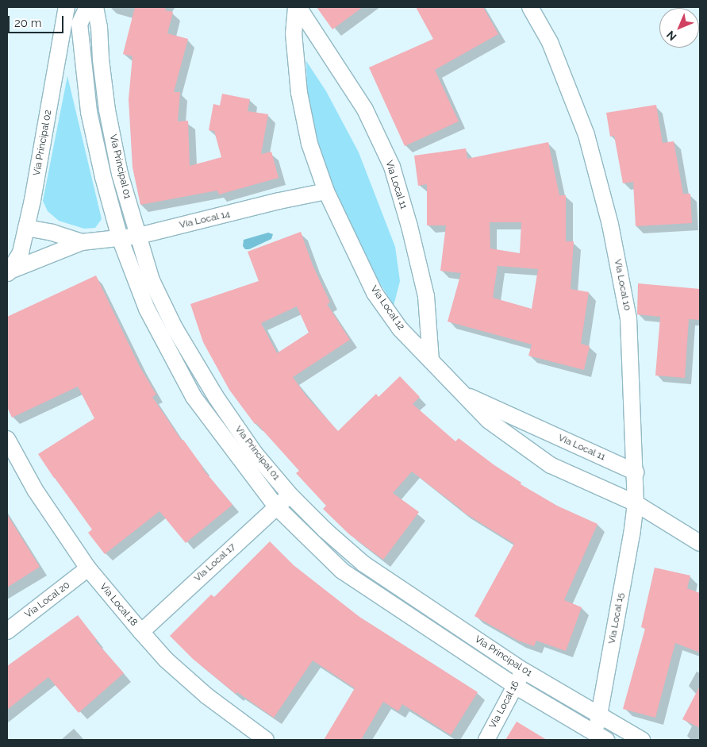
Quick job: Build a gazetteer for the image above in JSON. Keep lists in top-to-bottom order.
{
  "streets": {
    "street": [
      "Via Principal 02",
      "Via Principal 01",
      "Via Local 11",
      "Via Local 14",
      "Via Local 10",
      "Via Local 12",
      "Via Local 17",
      "Via Local 20",
      "Via Local 18",
      "Via Local 15",
      "Via Local 16"
    ]
  },
  "crossings": [
    ["Via Principal 02", "Via Local 14"],
    ["Via Principal 01", "Via Local 14"],
    ["Via Principal 01", "Via Local 17"],
    ["Via Principal 01", "Via Local 15"],
    ["Via Principal 01", "Via Local 16"],
    ["Via Local 11", "Via Local 10"],
    ["Via Local 11", "Via Local 12"],
    ["Via Local 14", "Via Local 12"],
    ["Via Local 10", "Via Local 12"],
    ["Via Local 10", "Via Local 15"],
    ["Via Local 12", "Via Local 15"],
    ["Via Local 17", "Via Local 18"],
    ["Via Local 20", "Via Local 18"]
  ],
  "scale_bar": "20 m",
  "north": "bottom left"
}
